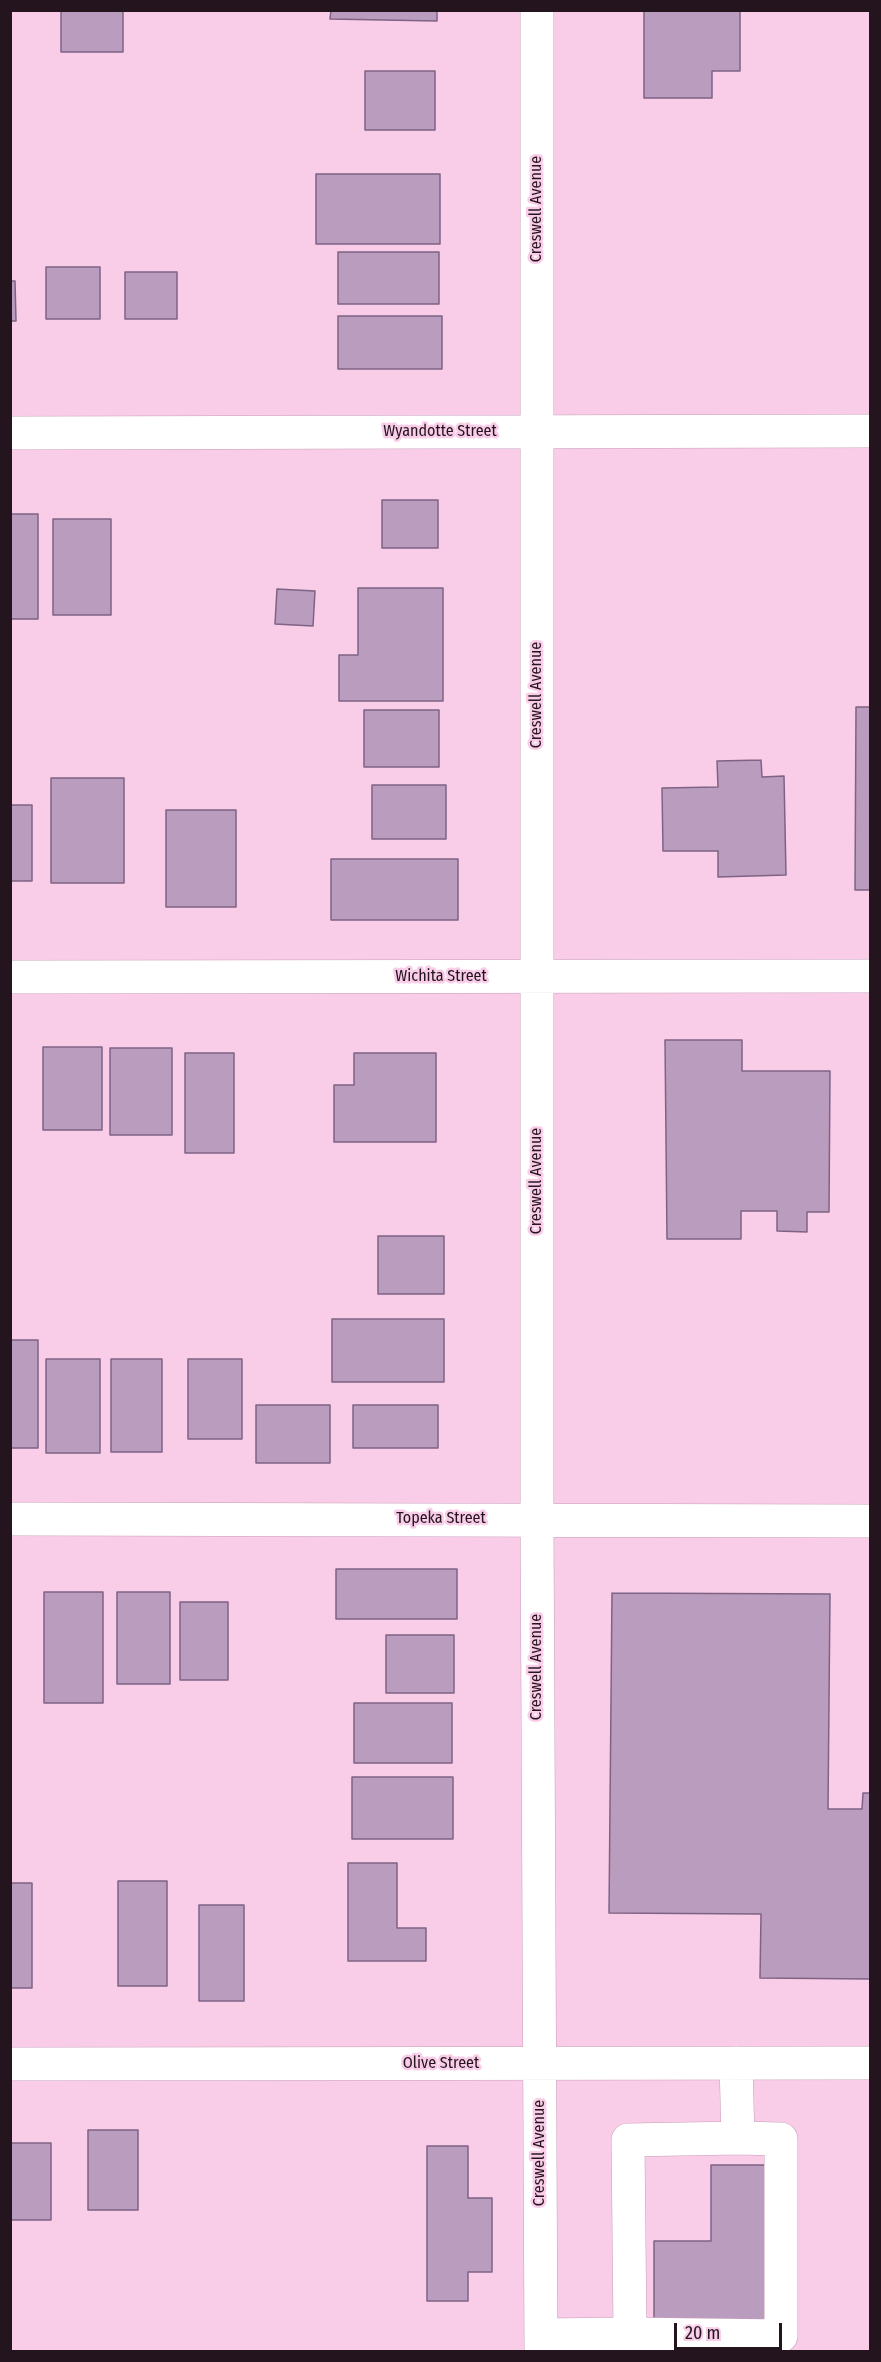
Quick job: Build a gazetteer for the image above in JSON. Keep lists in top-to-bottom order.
{
  "streets": {
    "street": [
      "Creswell Avenue",
      "Wyandotte Street",
      "Wichita Street",
      "Topeka Street",
      "Olive Street"
    ]
  },
  "crossings": [
    ["Creswell Avenue", "Wyandotte Street"],
    ["Creswell Avenue", "Wichita Street"],
    ["Creswell Avenue", "Topeka Street"],
    ["Creswell Avenue", "Olive Street"]
  ],
  "scale_bar": "20 m"
}
